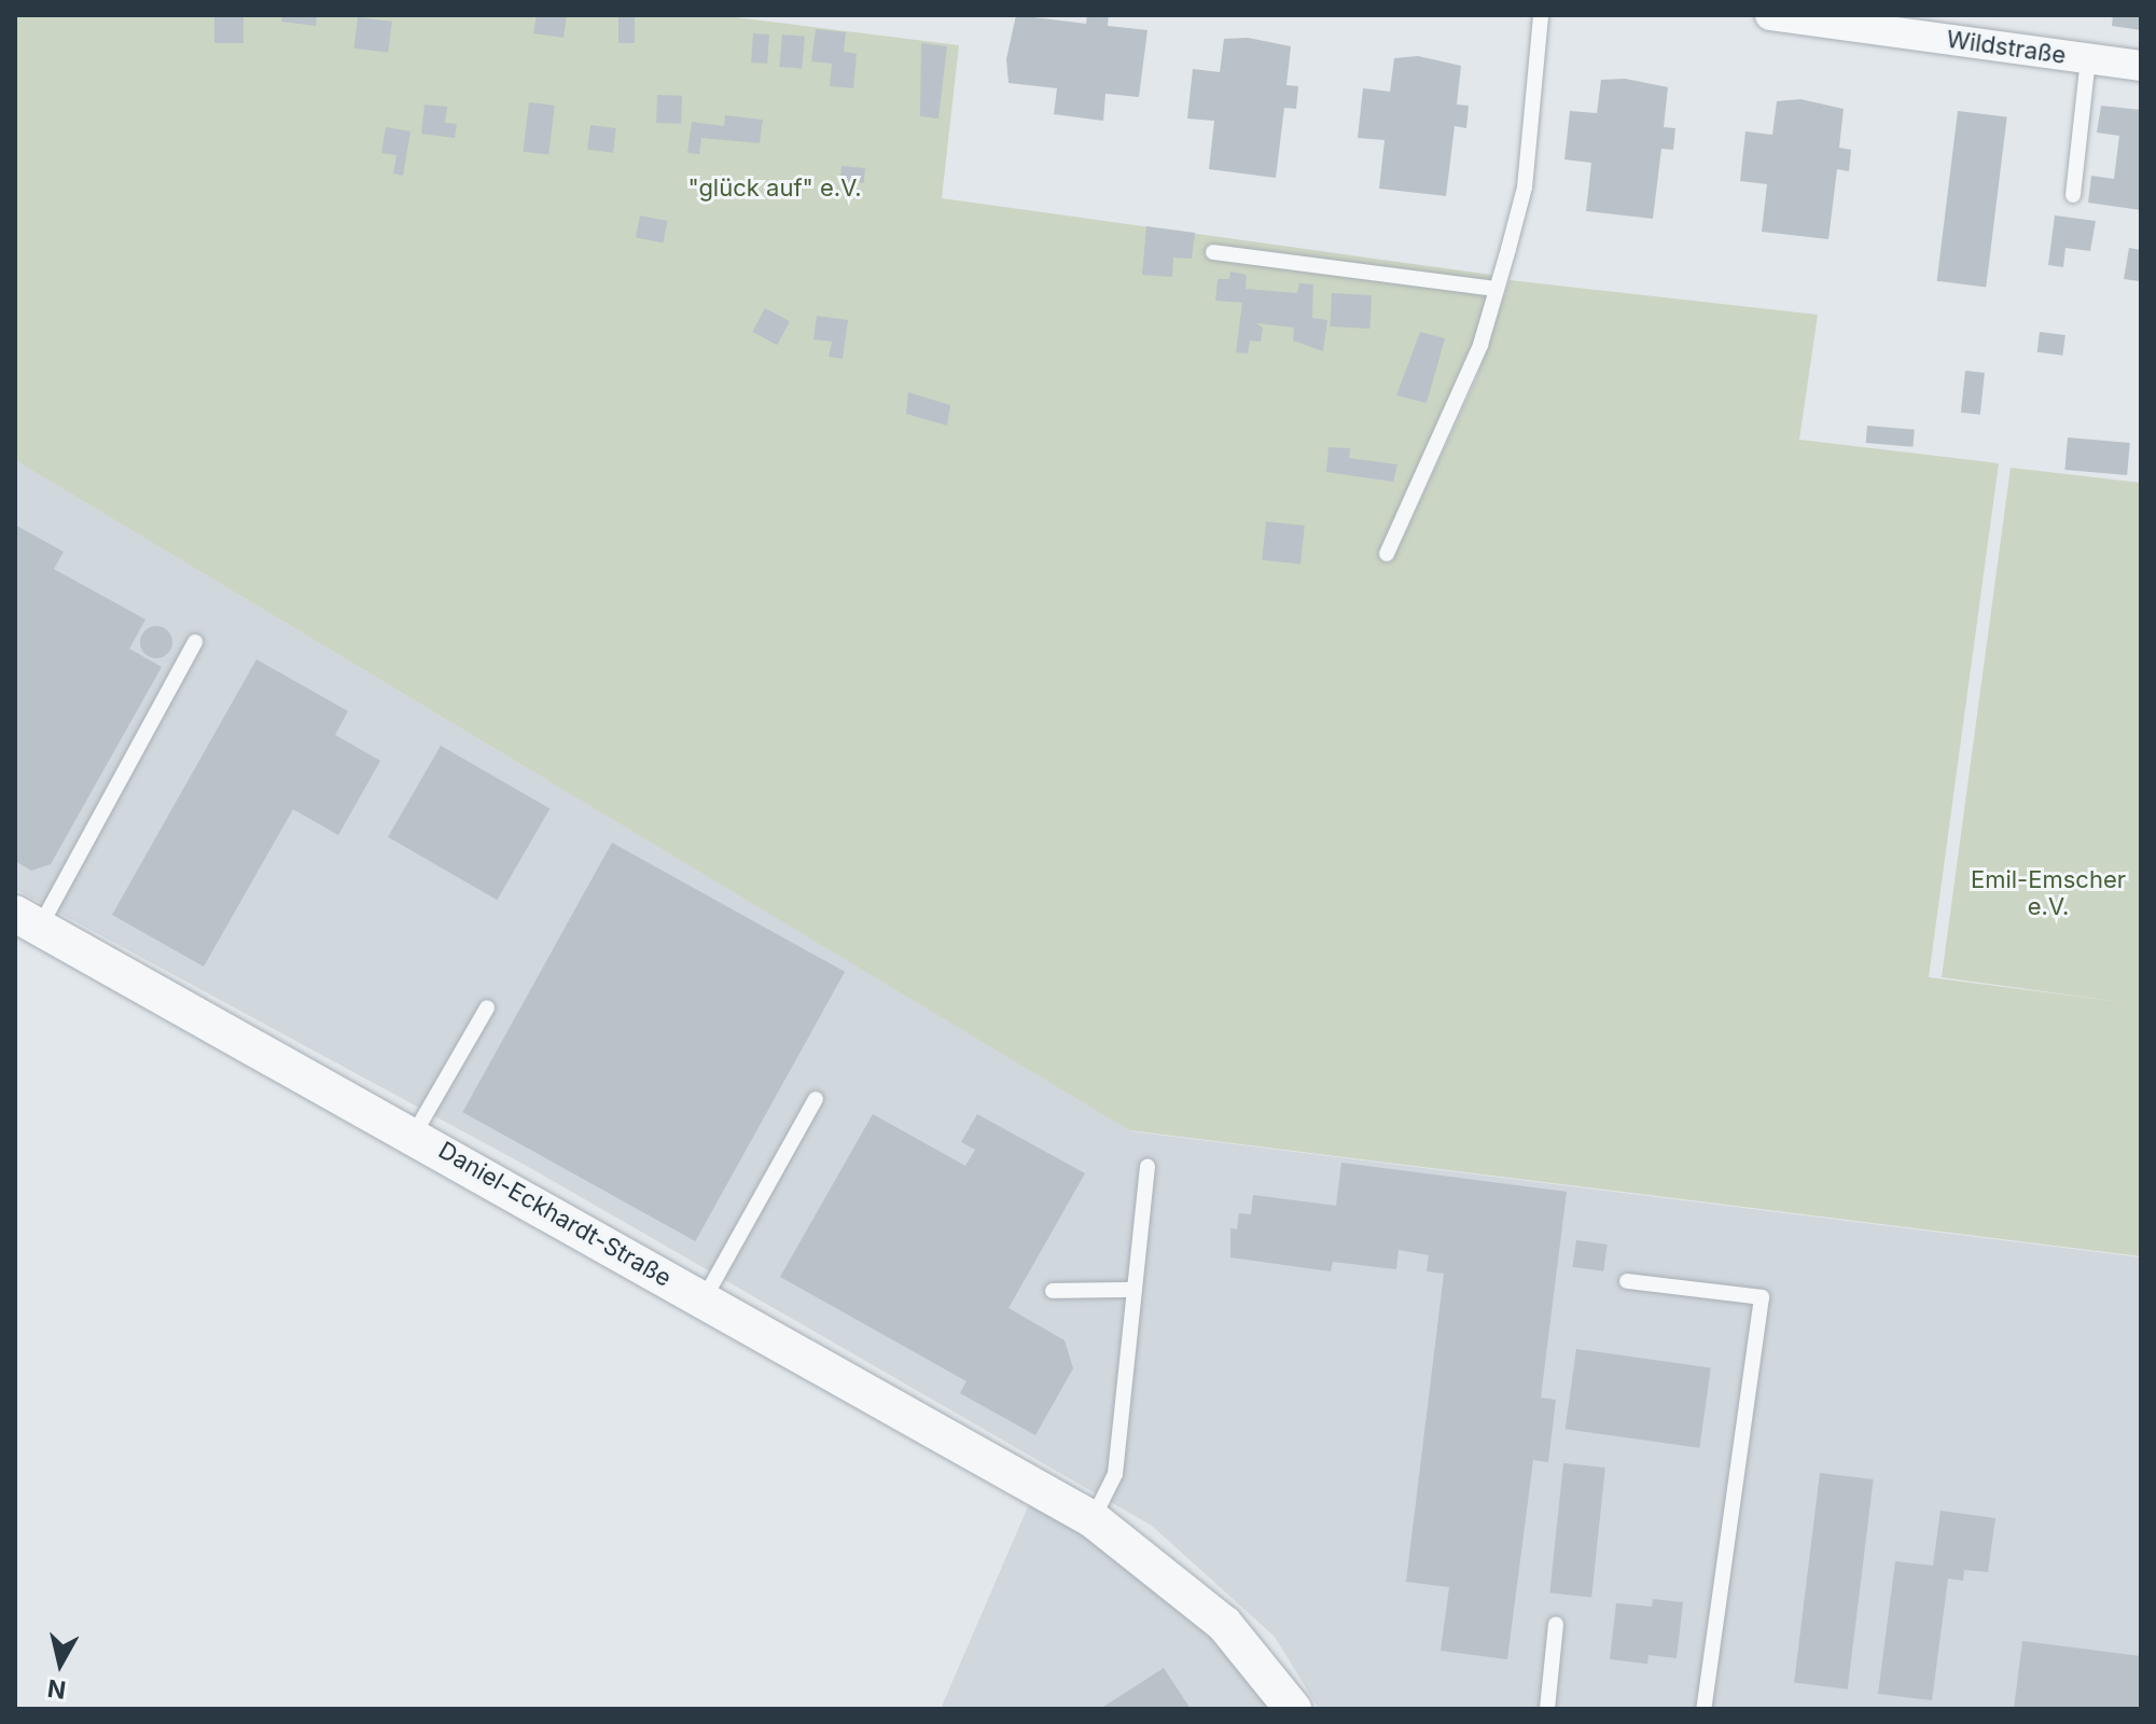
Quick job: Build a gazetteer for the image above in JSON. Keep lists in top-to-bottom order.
{
  "streets": {
    "street": ["Wildstraße", "Daniel-Eckhardt-Straße"]
  },
  "parks": ["\"glück auf\" e.V.", "Emil-Emscher e.V."],
  "north": "bottom"
}
